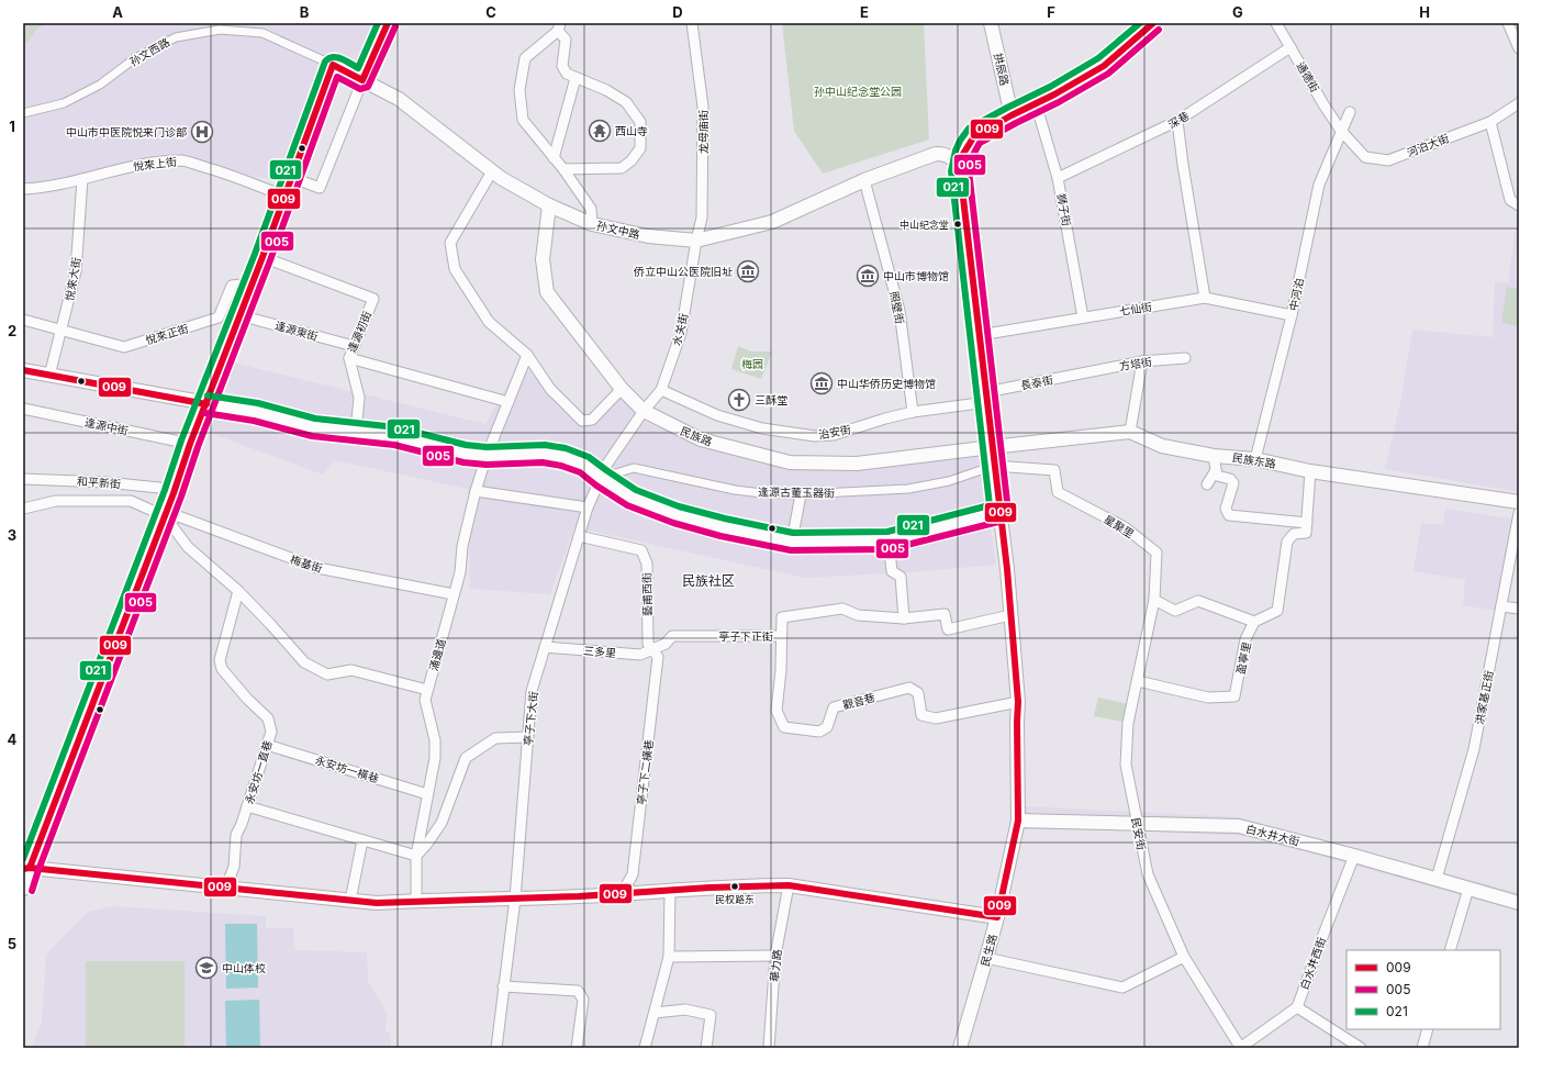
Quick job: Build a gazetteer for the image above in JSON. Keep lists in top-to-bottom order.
{
  "streets": {
    "street": [
      "孙文西路",
      "拱辰路",
      "通德街",
      "深巷",
      "龙母庙街",
      "河泊大街",
      "悅來上街",
      "狮子街",
      "孙文中路",
      "悅來大街",
      "中河泊",
      "照壁街",
      "七仙街",
      "水关街",
      "逢源東街",
      "逢源初街",
      "悅來正街",
      "方塔街",
      "長泰街",
      "逢源中街",
      "治安街",
      "民族路",
      "民族东路",
      "和平新街",
      "逢源古董玉器街",
      "星聚里",
      "梅基街",
      "藝甫西街",
      "亭子下正街",
      "三多里",
      "涌邊道",
      "盈寧里",
      "洪家基正街",
      "觀音巷",
      "亭子下大街",
      "永安坊一橫巷",
      "永安坊一直巷",
      "亭子下二橫巷",
      "民安街",
      "白水井大街",
      "民生路",
      "白水井西街",
      "華力路"
    ]
  },
  "crossings": [
    ["孙文西路", "孙文中路"],
    ["通德街", "深巷"],
    ["通德街", "河泊大街"],
    ["通德街", "中河泊"],
    ["深巷", "狮子街"],
    ["龙母庙街", "孙文中路"],
    ["龙母庙街", "水关街"],
    ["河泊大街", "中河泊"],
    ["悅來上街", "悅來大街"],
    ["狮子街", "七仙街"],
    ["孙文中路", "照壁街"],
    ["孙文中路", "水关街"],
    ["孙文中路", "民族路"],
    ["孙文中路", "民生路"],
    ["悅來大街", "悅來正街"],
    ["中河泊", "七仙街"],
    ["中河泊", "民族东路"],
    ["照壁街", "治安街"],
    ["七仙街", "民生路"],
    ["水关街", "治安街"],
    ["水关街", "民族路"],
    ["水关街", "亭子下大街"],
    ["逢源東街", "逢源初街"],
    ["方塔街", "長泰街"],
    ["長泰街", "治安街"],
    ["長泰街", "民生路"],
    ["治安街", "民生路"],
    ["民族路", "民族东路"],
    ["民族路", "亭子下大街"],
    ["民族路", "民生路"],
    ["民族东路", "民生路"],
    ["逢源古董玉器街", "星聚里"],
    ["逢源古董玉器街", "亭子下大街"],
    ["逢源古董玉器街", "民生路"],
    ["星聚里", "民安街"],
    ["星聚里", "民生路"],
    ["梅基街", "涌邊道"],
    ["藝甫西街", "亭子下正街"],
    ["藝甫西街", "三多里"],
    ["藝甫西街", "亭子下大街"],
    ["藝甫西街", "亭子下二橫巷"],
    ["亭子下正街", "三多里"],
    ["亭子下正街", "觀音巷"],
    ["亭子下正街", "亭子下二橫巷"],
    ["亭子下正街", "民生路"],
    ["三多里", "亭子下大街"],
    ["三多里", "亭子下二橫巷"],
    ["涌邊道", "永安坊一橫巷"],
    ["盈寧里", "民安街"],
    ["洪家基正街", "白水井大街"],
    ["觀音巷", "民生路"],
    ["永安坊一橫巷", "永安坊一直巷"],
    ["民安街", "白水井大街"],
    ["白水井大街", "民生路"],
    ["白水井大街", "白水井西街"]
  ],
  "districts": ["民族社区"],
  "parks": ["孙中山纪念堂公园", "梅园"],
  "places": {
    "temple": ["西山寺"],
    "hospital": ["中山市中医院悦来门诊部"],
    "other": ["中山纪念堂", "民权路东"],
    "museum": ["侨立中山公医院旧址", "中山市博物馆", "中山华侨历史博物馆"],
    "church": ["三酥堂"],
    "school or university": ["中山体校"]
  },
  "lines": ["transit line 009", "transit line 021", "transit line 005"],
  "legend": ["009", "005", "021"],
  "grid": {
    "columns": [
      "A",
      "B",
      "C",
      "D",
      "E",
      "F",
      "G",
      "H"
    ],
    "rows": [
      "1",
      "2",
      "3",
      "4",
      "5"
    ]
  }
}
